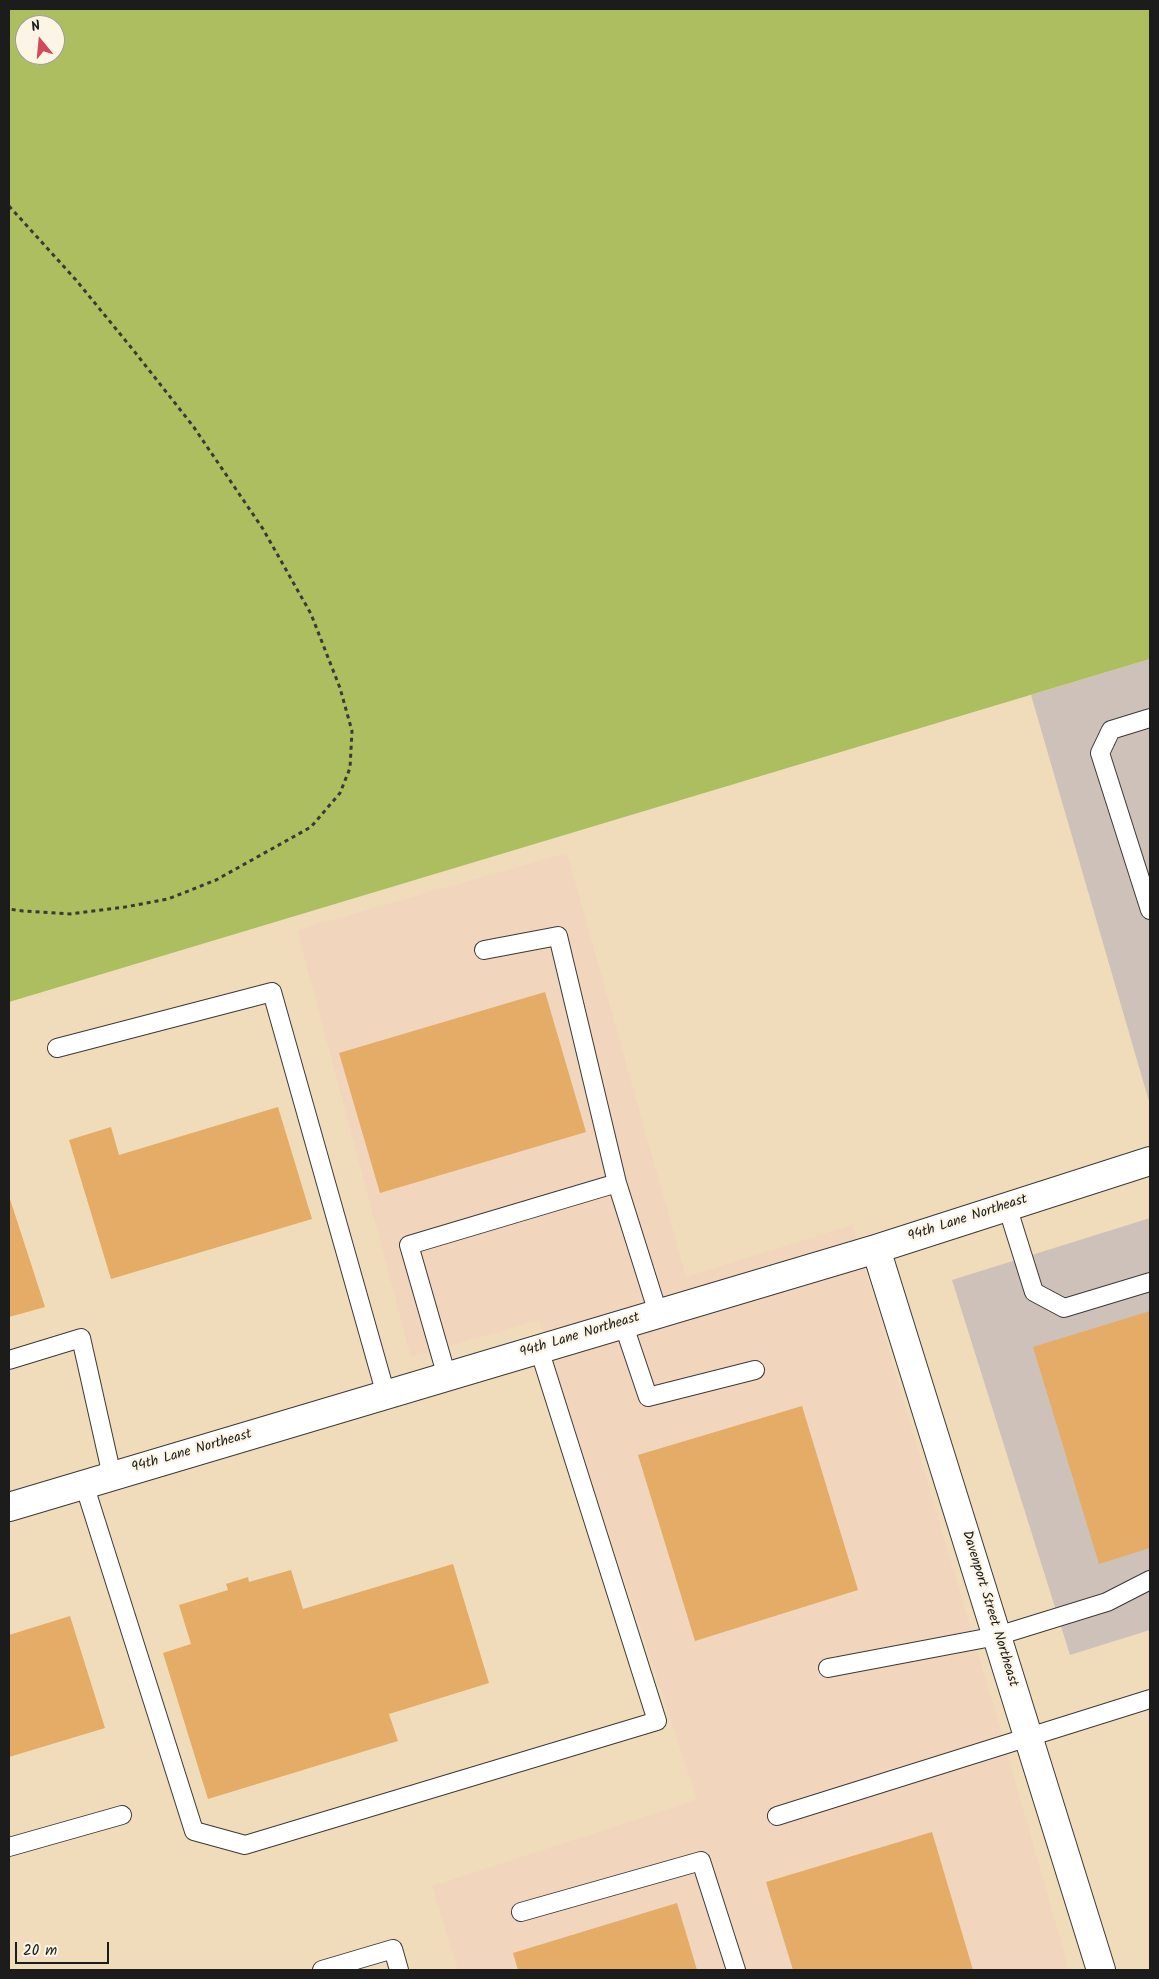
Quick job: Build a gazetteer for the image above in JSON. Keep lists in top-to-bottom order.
{
  "streets": {
    "street": ["94th Lane Northeast", "Davenport Street Northeast"]
  },
  "crossings": [
    ["94th Lane Northeast", "Davenport Street Northeast"]
  ],
  "scale_bar": "20 m",
  "north": "top"
}
